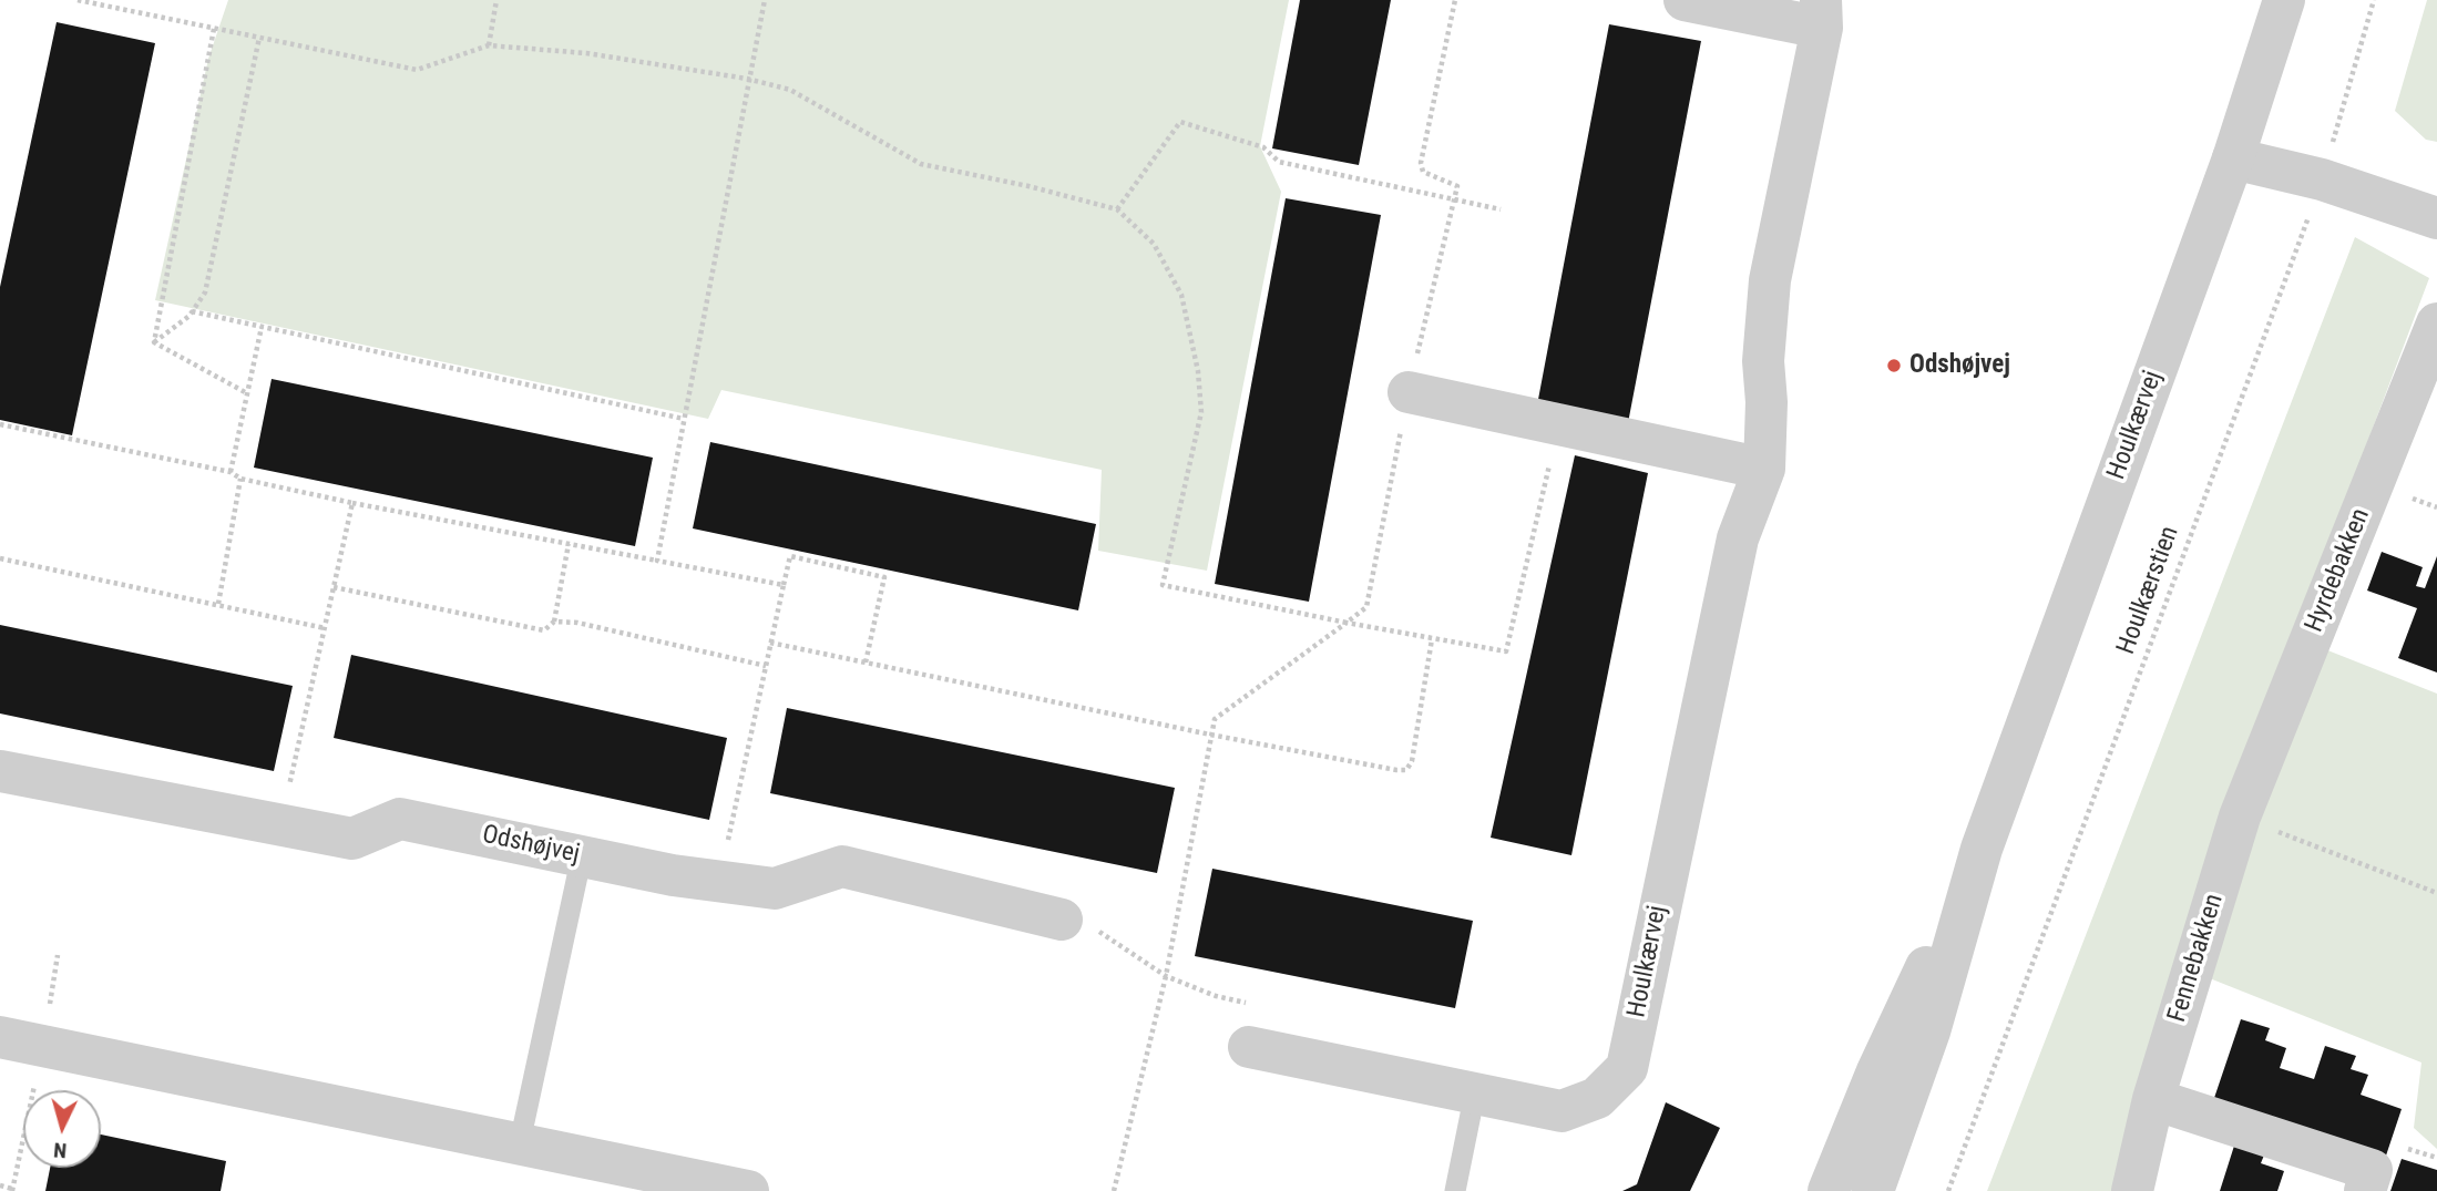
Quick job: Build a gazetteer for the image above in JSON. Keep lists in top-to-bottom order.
{
  "streets": {
    "street": [
      "Houlkærvej",
      "Hyrdebakken",
      "Odshøjvej",
      "Fennebakken"
    ],
    "path": ["Houlkærstien"]
  },
  "crossings": [
    ["Hyrdebakken", "Fennebakken"]
  ],
  "places": ["Odshøjvej"],
  "north": "bottom"
}
